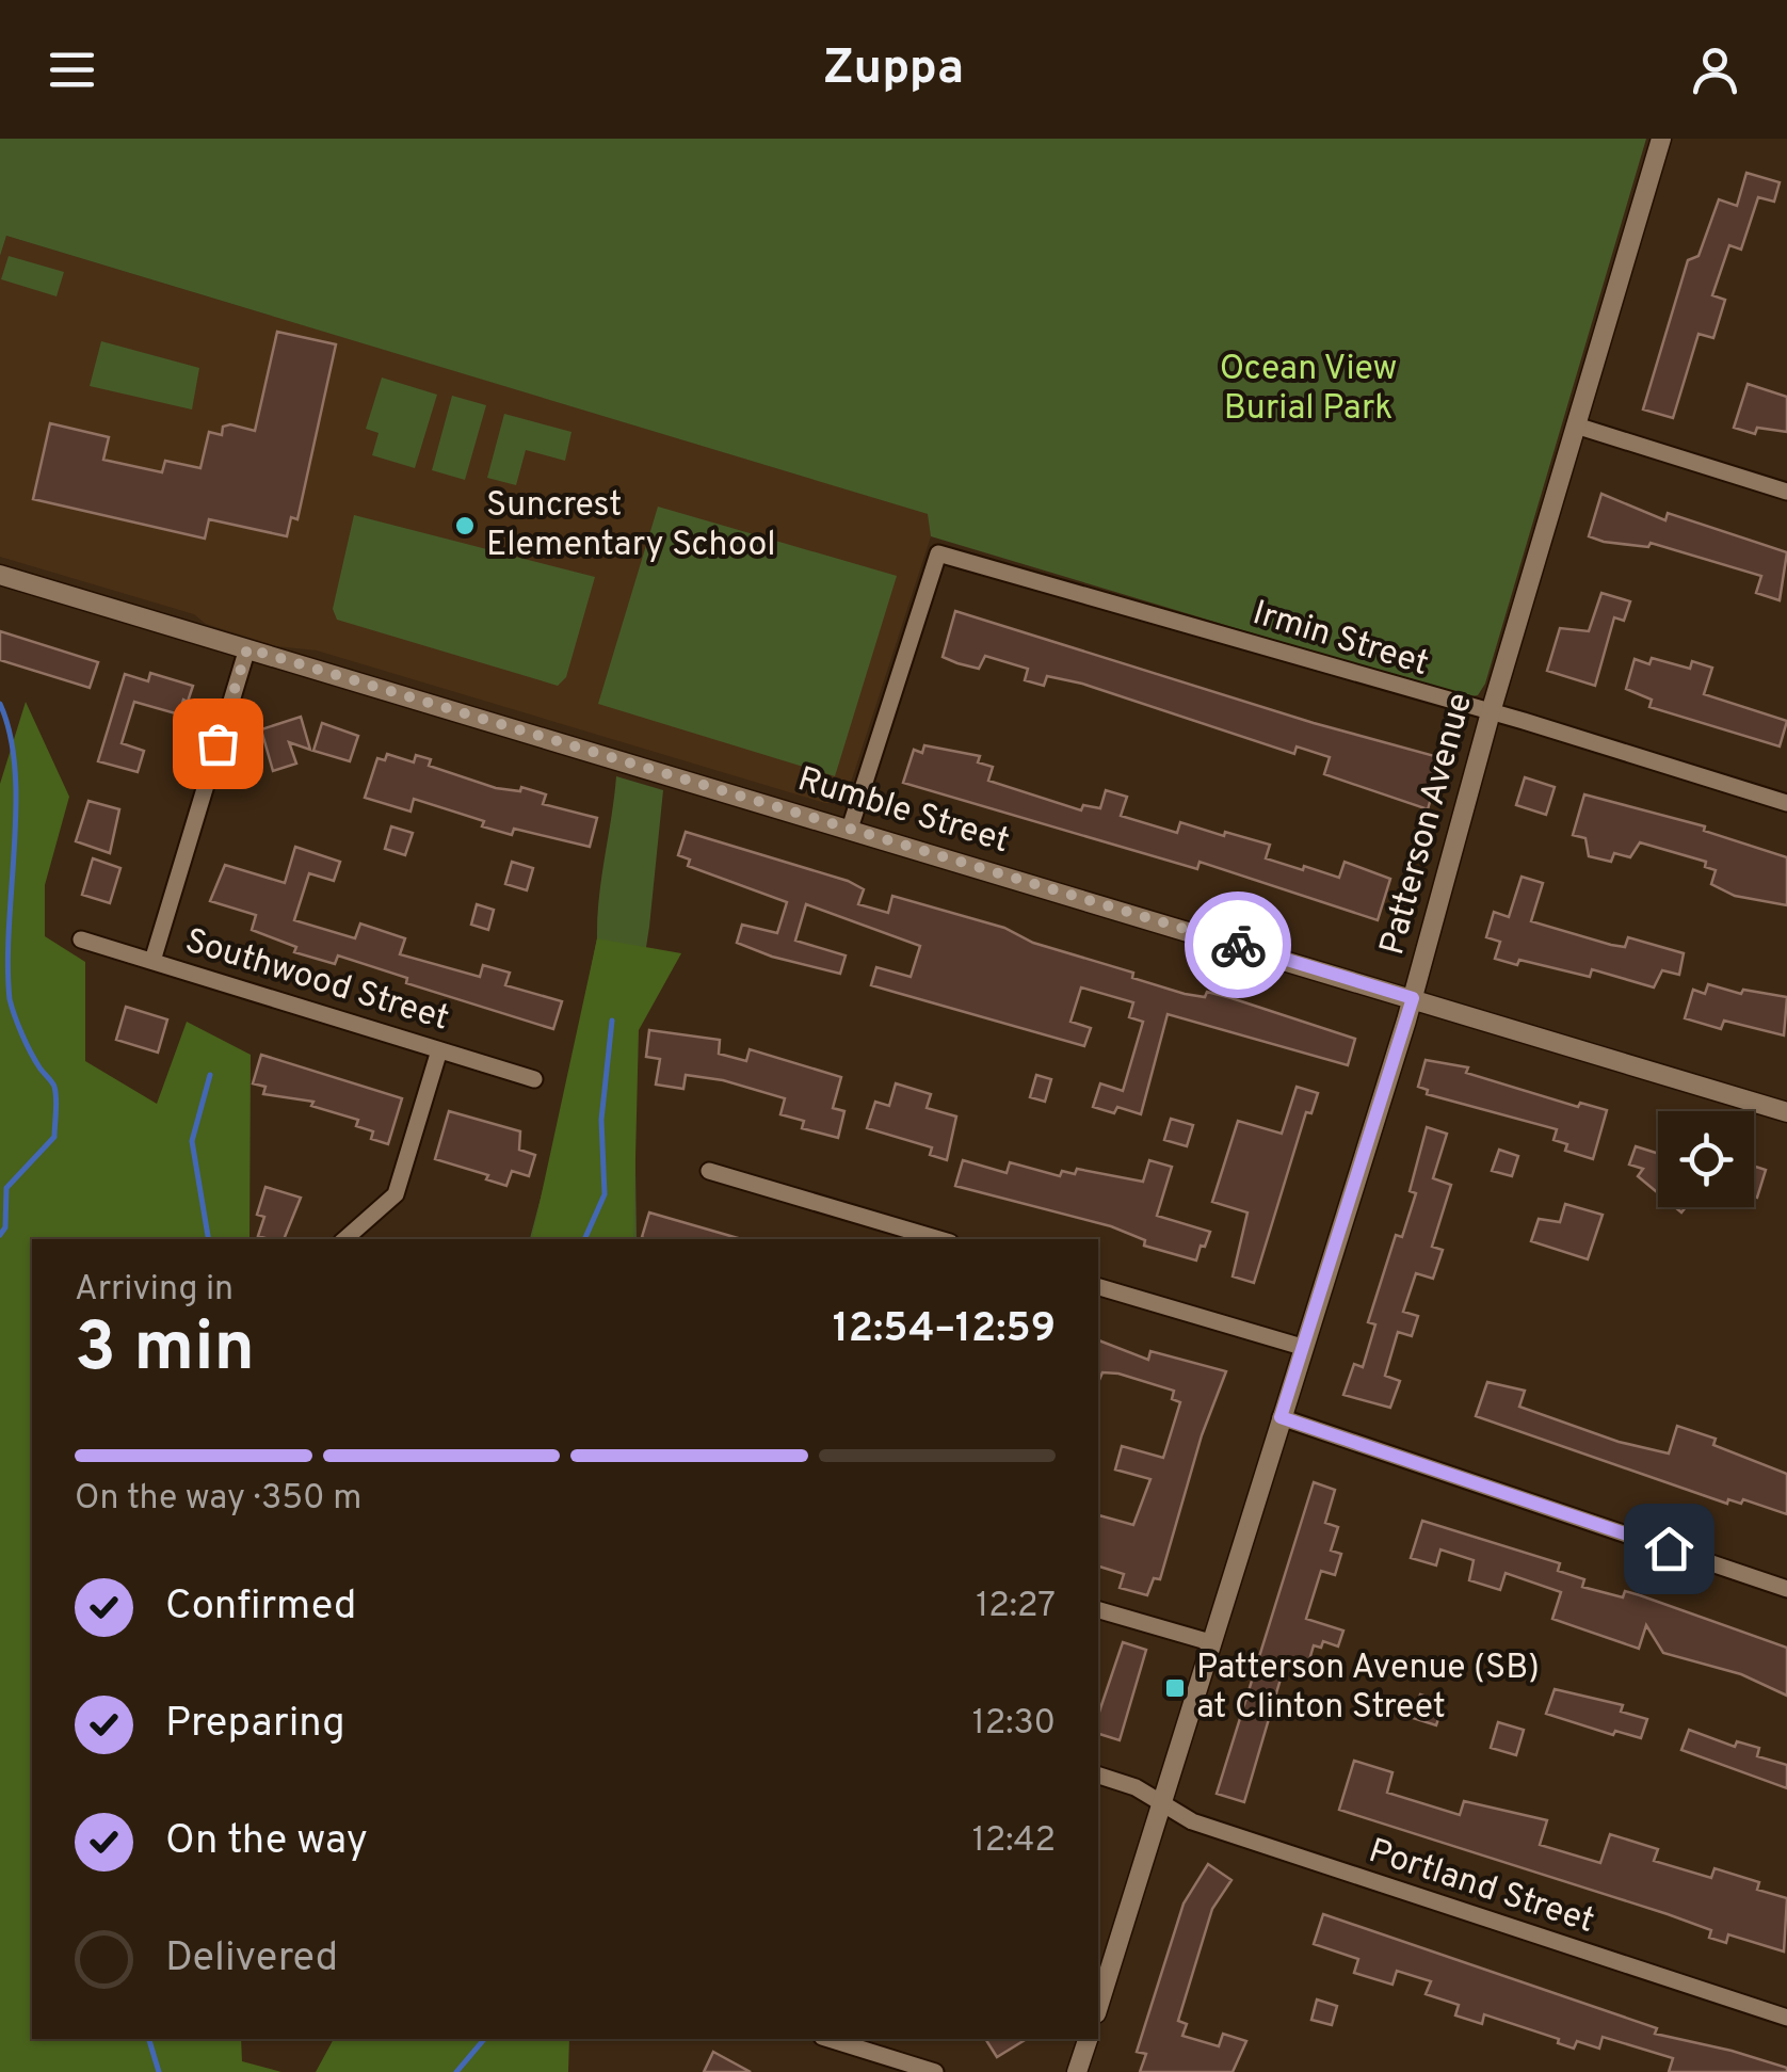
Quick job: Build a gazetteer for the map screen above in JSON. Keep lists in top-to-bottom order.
{
  "streets": {
    "street": [
      "Irmin Street",
      "Rumble Street",
      "Patterson Avenue",
      "Southwood Street",
      "Portland Street"
    ]
  },
  "crossings": [
    ["Irmin Street", "Rumble Street"],
    ["Irmin Street", "Patterson Avenue"],
    ["Rumble Street", "Patterson Avenue"],
    ["Patterson Avenue", "Portland Street"]
  ],
  "parks": ["Ocean View Burial Park"],
  "places": {
    "other": ["Suncrest Elementary School"],
    "transit": ["Patterson Avenue (SB) at Clinton Street"]
  },
  "page": {
    "header": "Zuppa",
    "heading": ["3 min", "Arriving in", "12:54–12:59"],
    "bar": "On the way · 350 m",
    "list": [
      ["Confirmed", "12:27"],
      ["Preparing", "12:30"],
      ["On the way", "12:42"],
      "Delivered"
    ]
  }
}
